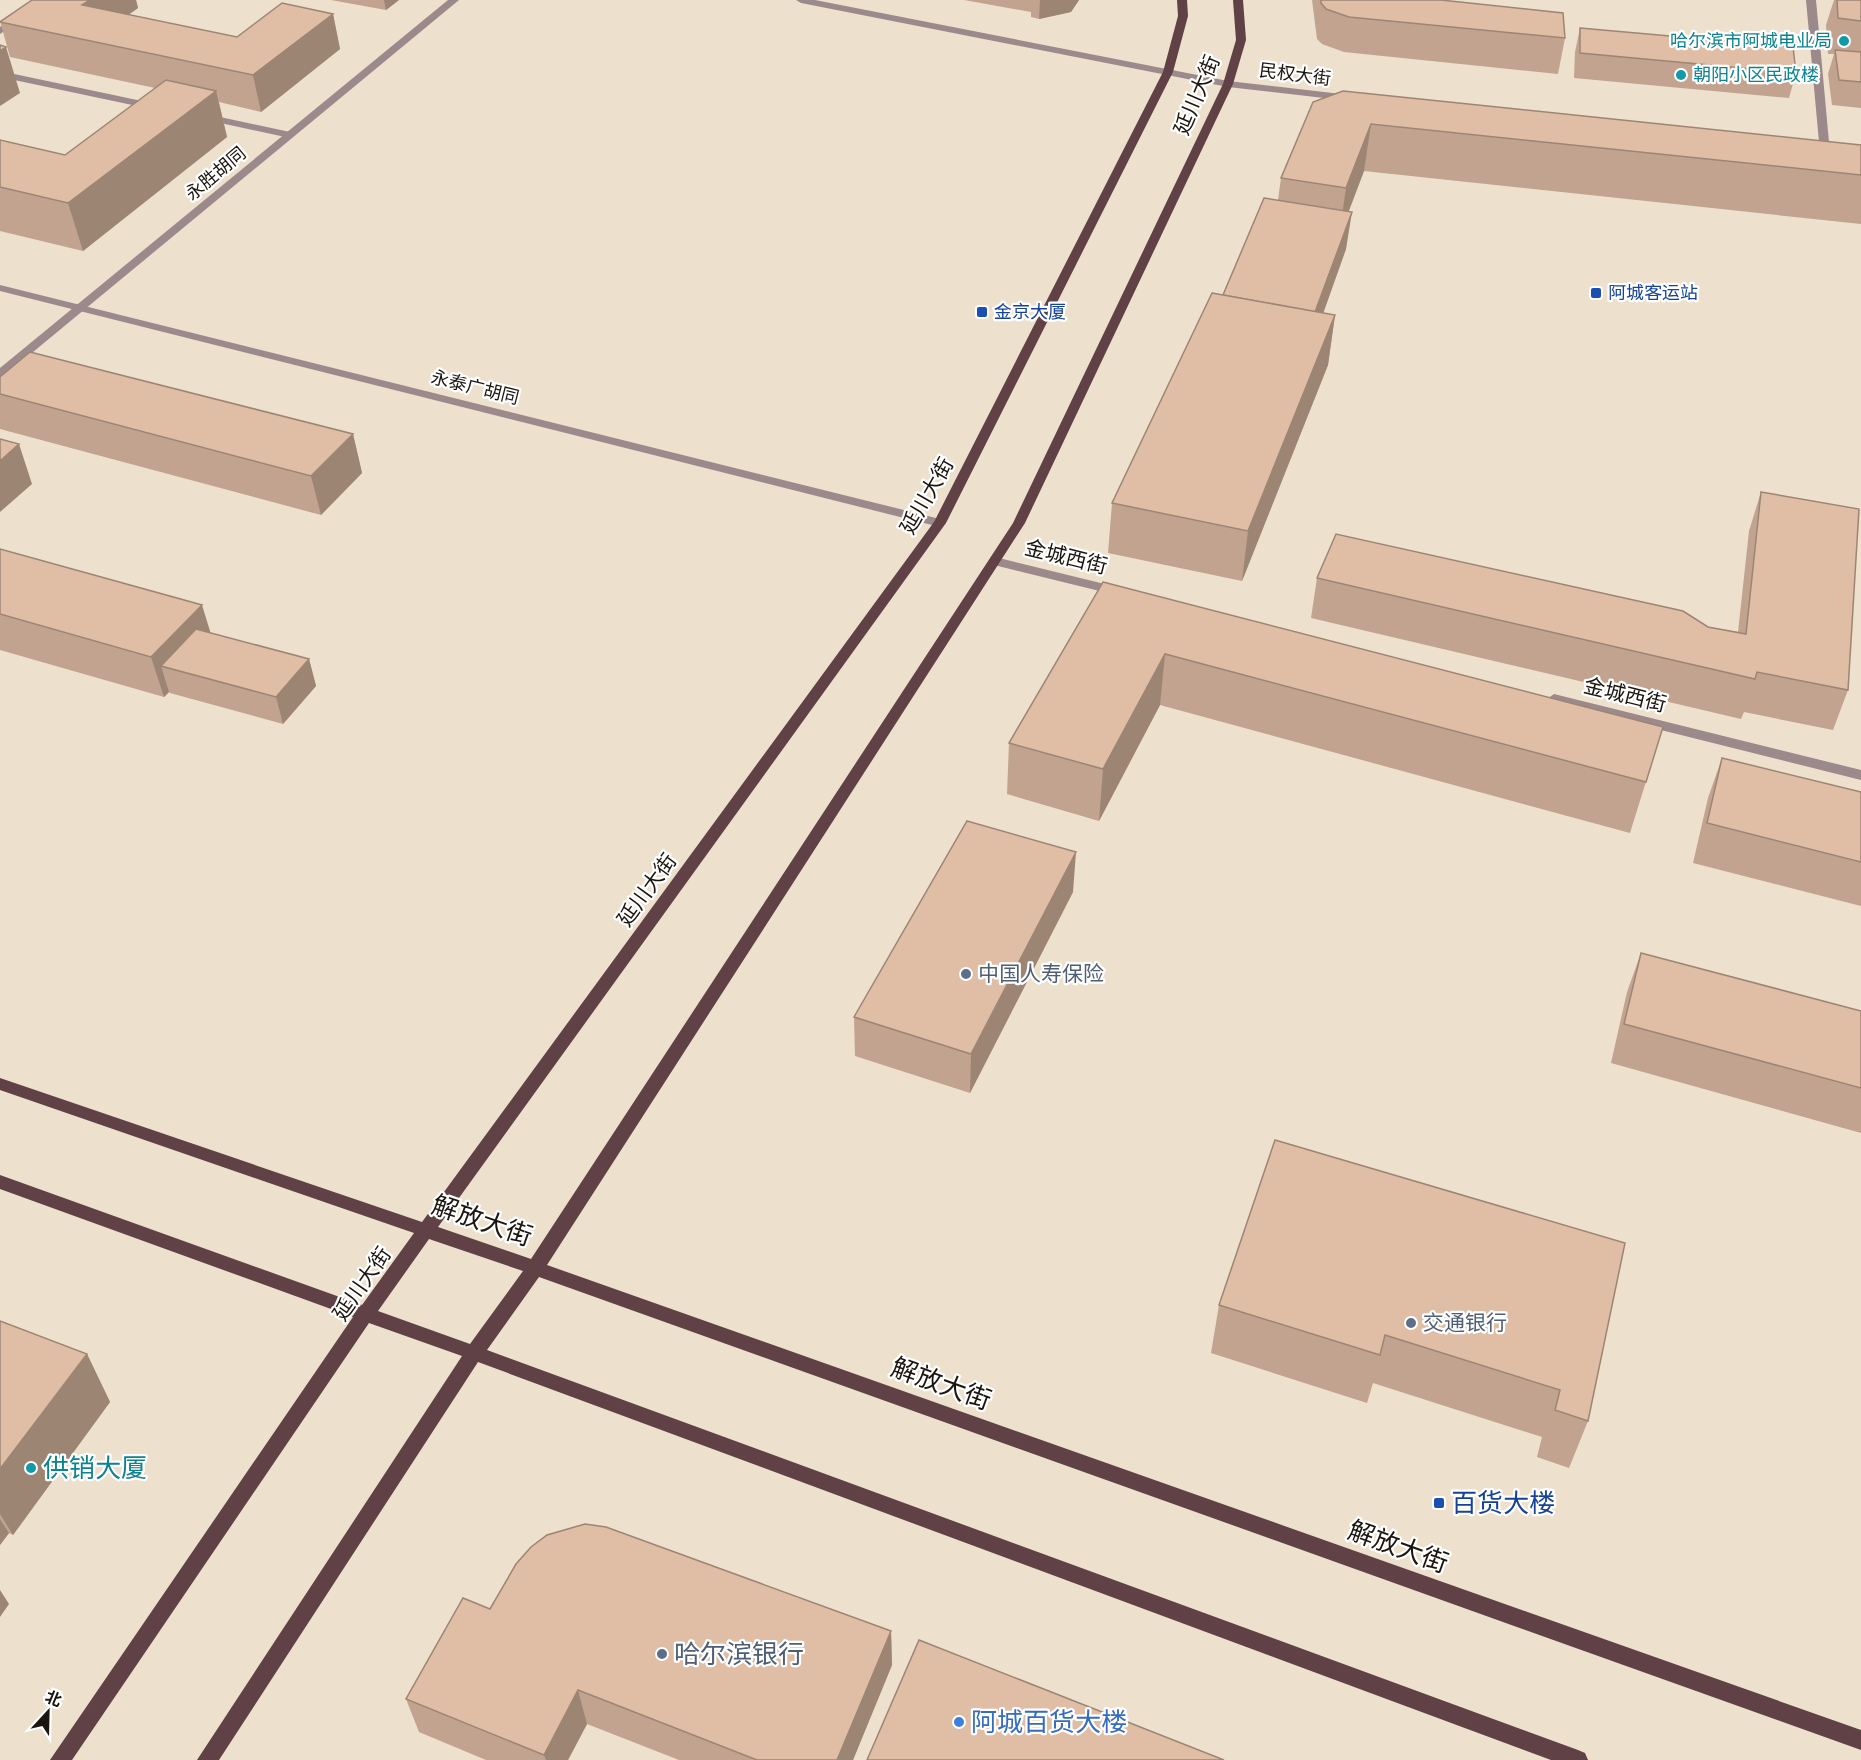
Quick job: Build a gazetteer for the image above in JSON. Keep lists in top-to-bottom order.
{
  "streets": {
    "main road": ["延川大街", "解放大街"],
    "street": [
      "民权大街",
      "永胜胡同",
      "永泰广胡同",
      "金城西街"
    ]
  },
  "crossings": [
    ["民权大街", "延川大街"],
    ["延川大街", "永泰广胡同"],
    ["延川大街", "金城西街"],
    ["延川大街", "解放大街"],
    ["永胜胡同", "永泰广胡同"]
  ],
  "places": {
    "other": [
      "哈尔滨市阿城电业局",
      "朝阳小区民政楼",
      "中国人寿保险",
      "交通银行",
      "供销大厦",
      "哈尔滨银行",
      "阿城百货大楼"
    ],
    "transit": ["阿城客运站", "金京大厦", "百货大楼"]
  },
  "north": "top"
}
